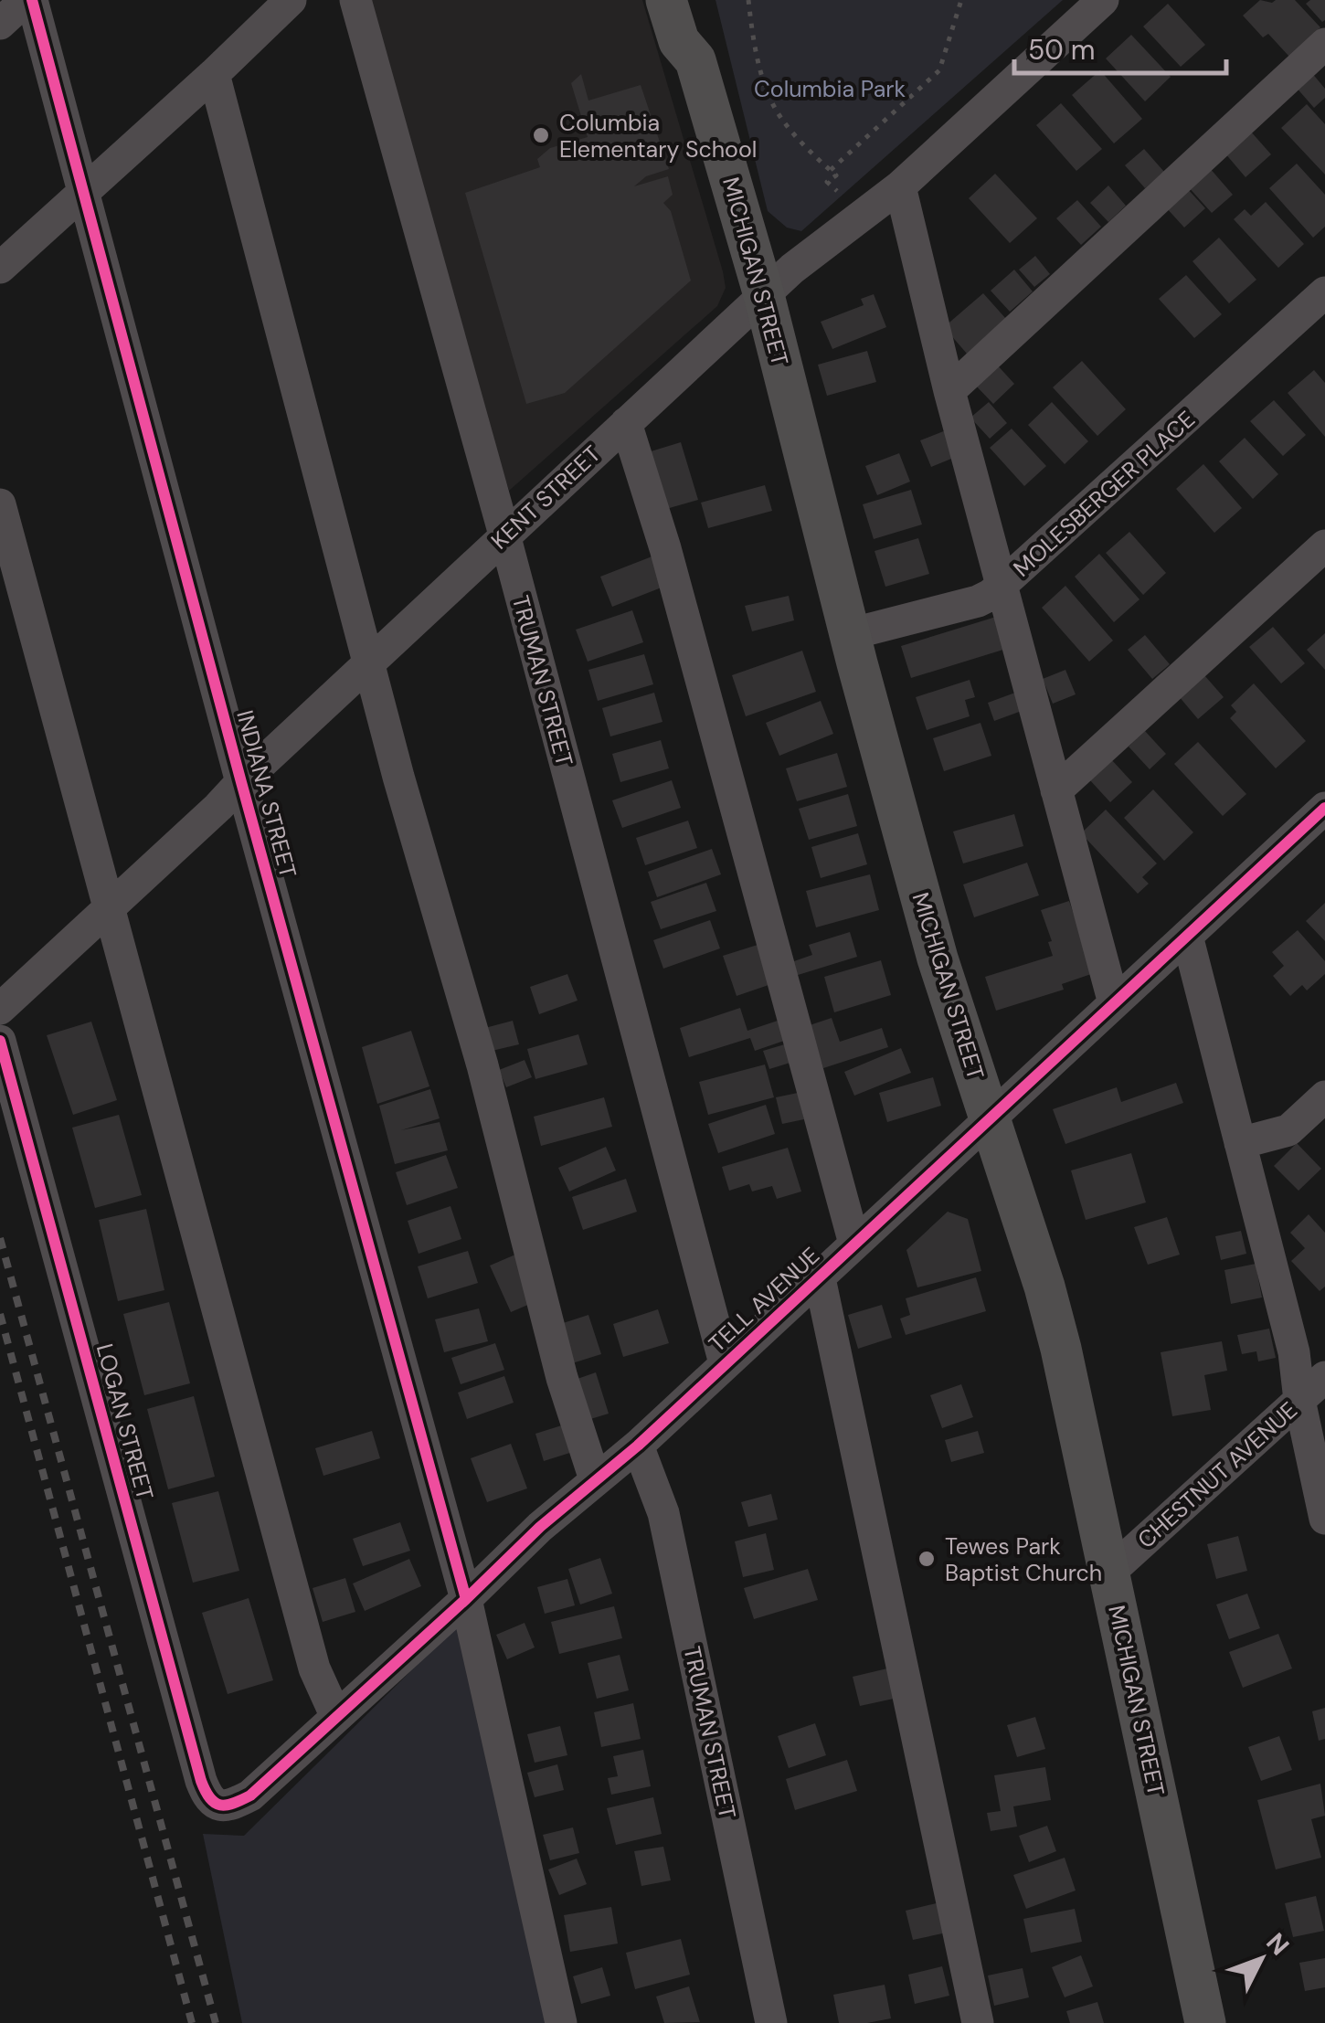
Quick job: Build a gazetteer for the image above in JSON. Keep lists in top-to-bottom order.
{
  "streets": {
    "main road": ["MICHIGAN STREET"],
    "street": [
      "MOLESBERGER PLACE",
      "KENT STREET",
      "TRUMAN STREET",
      "INDIANA STREET",
      "TELL AVENUE",
      "LOGAN STREET",
      "CHESTNUT AVENUE"
    ]
  },
  "crossings": [
    ["MICHIGAN STREET", "MOLESBERGER PLACE"],
    ["MICHIGAN STREET", "KENT STREET"],
    ["MICHIGAN STREET", "TELL AVENUE"],
    ["MICHIGAN STREET", "CHESTNUT AVENUE"],
    ["KENT STREET", "TRUMAN STREET"],
    ["KENT STREET", "INDIANA STREET"],
    ["TRUMAN STREET", "TELL AVENUE"],
    ["INDIANA STREET", "TELL AVENUE"],
    ["TELL AVENUE", "LOGAN STREET"]
  ],
  "parks": ["Columbia Park"],
  "places": ["Columbia Elementary School", "Tewes Park Baptist Church"],
  "scale_bar": "50 m",
  "north": "top right"
}
